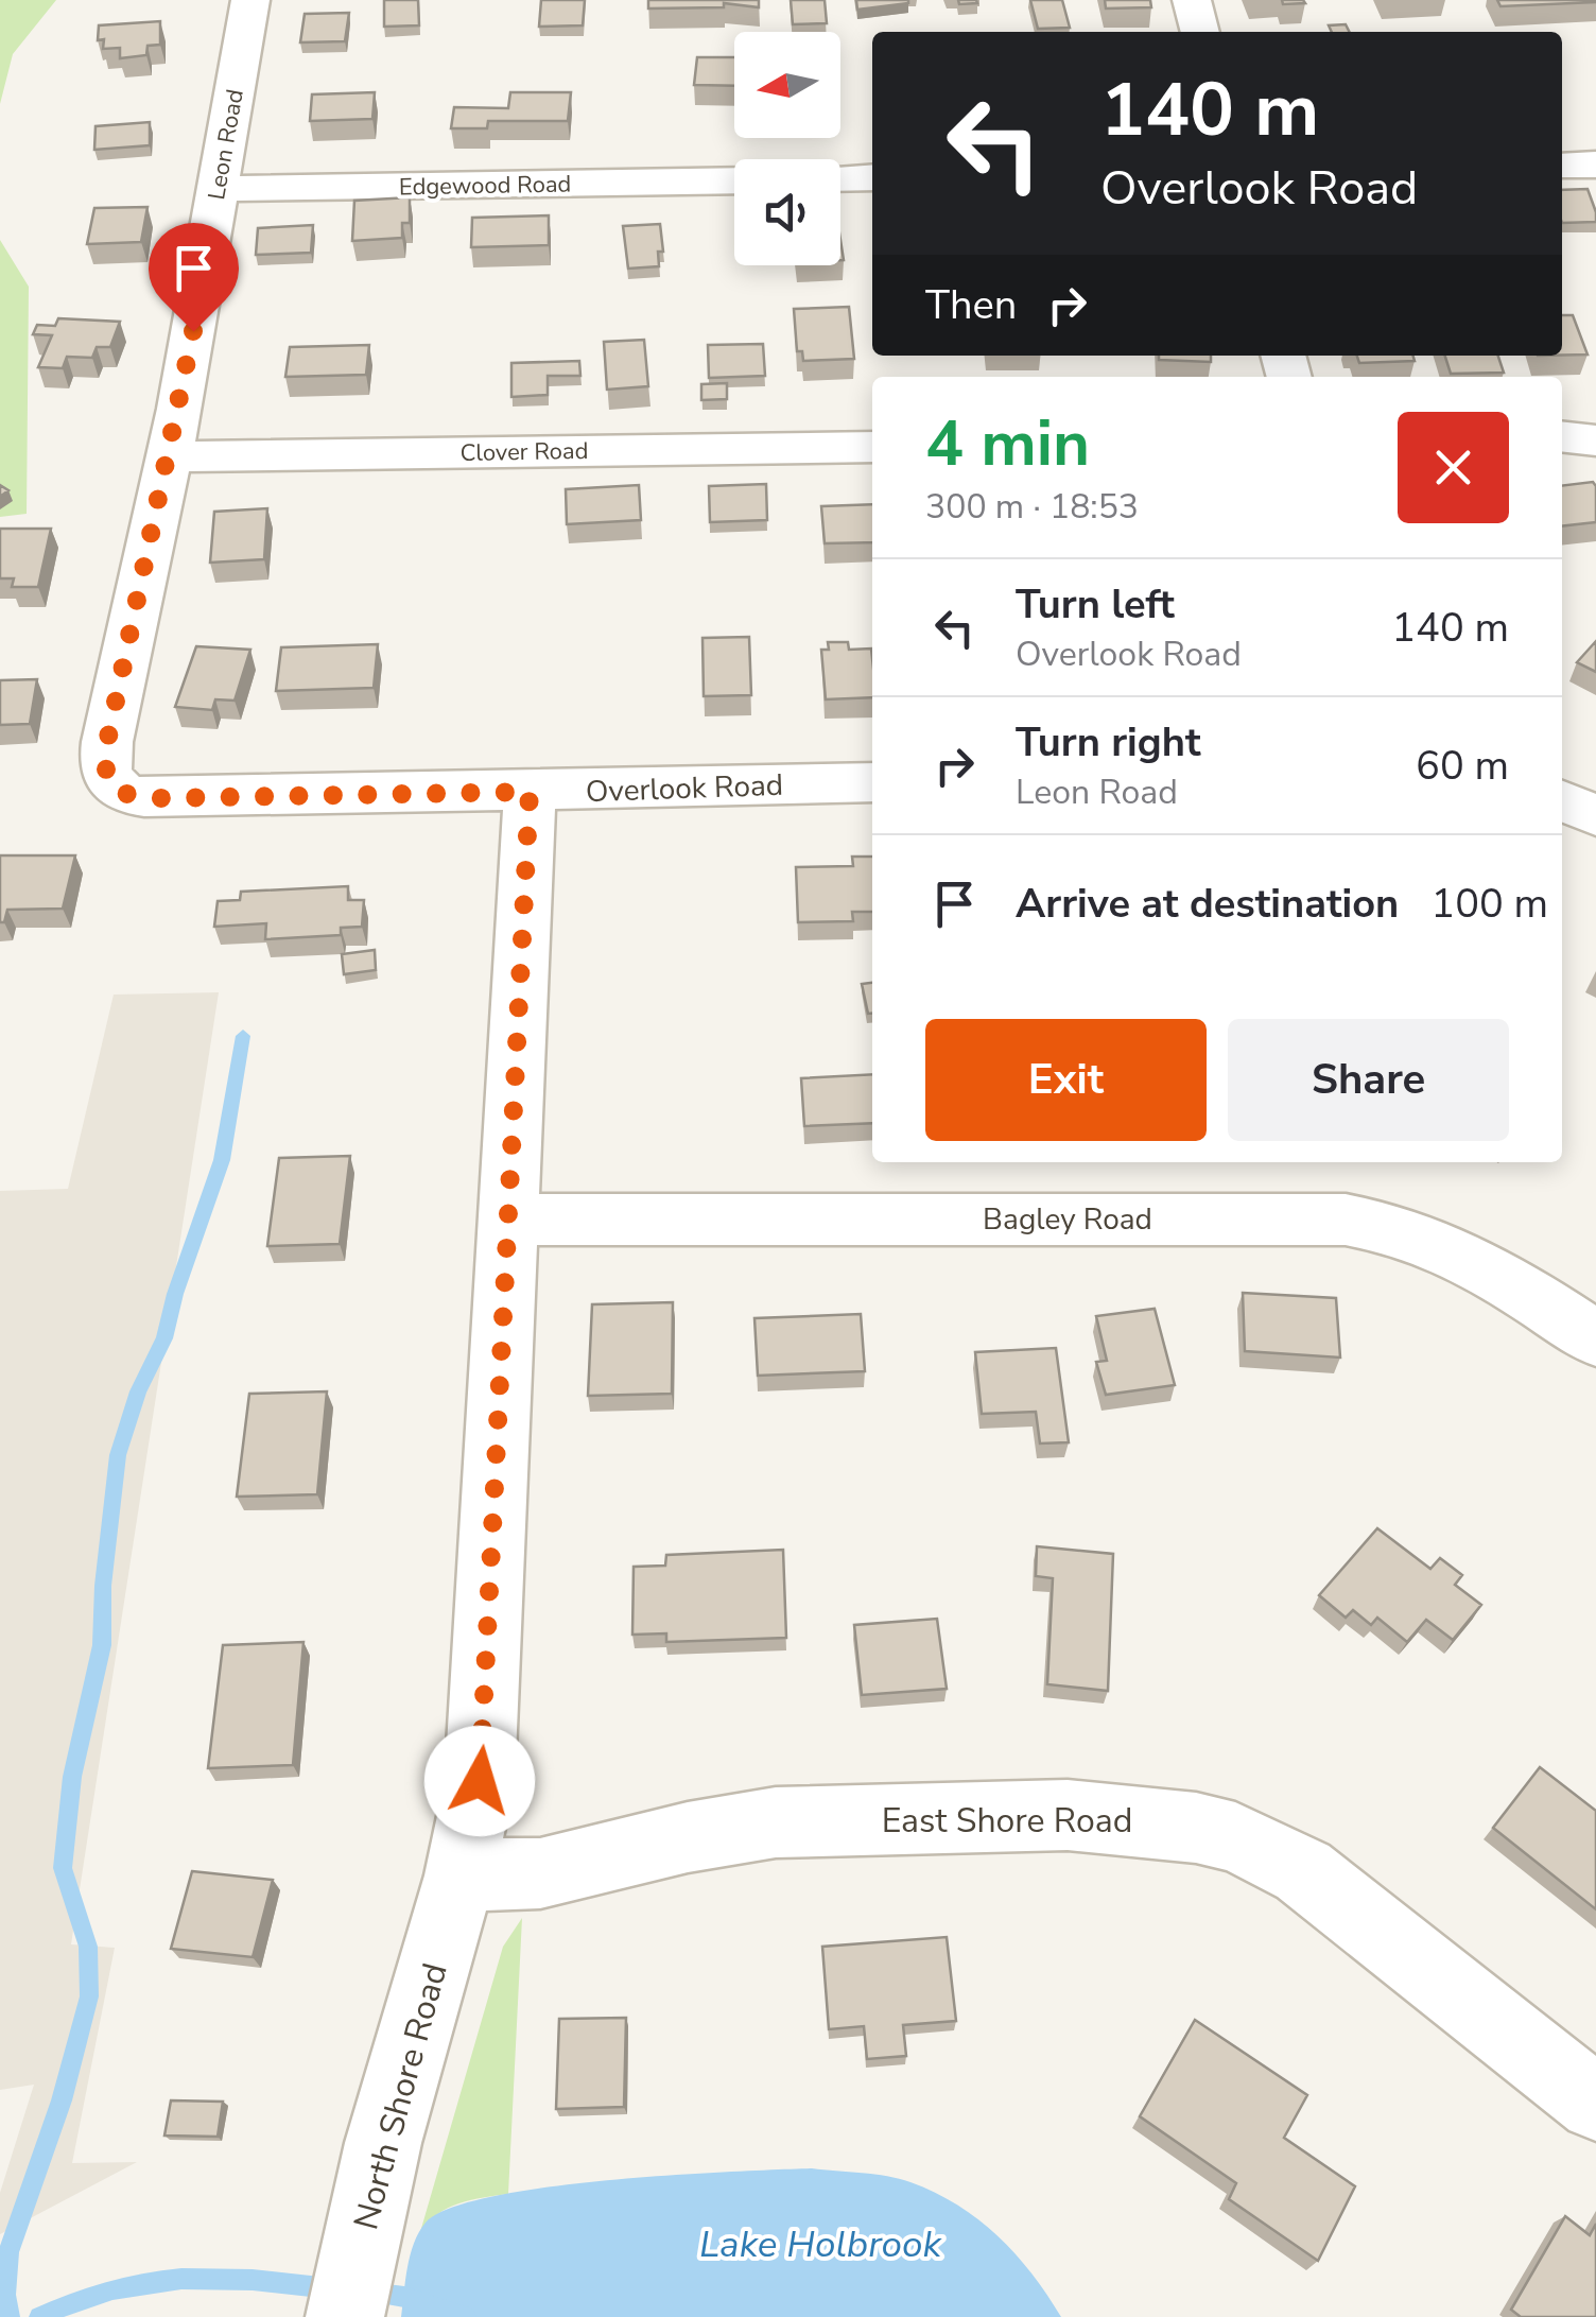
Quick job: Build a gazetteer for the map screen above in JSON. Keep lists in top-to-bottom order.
{
  "streets": {
    "street": [
      "Leon Road",
      "Edgewood Road",
      "Clover Road",
      "Overlook Road",
      "Bagley Road",
      "East Shore Road",
      "North Shore Road"
    ]
  },
  "crossings": [
    ["Leon Road", "Edgewood Road"],
    ["Leon Road", "Clover Road"],
    ["Leon Road", "Overlook Road"],
    ["Overlook Road", "North Shore Road"],
    ["Bagley Road", "North Shore Road"],
    ["East Shore Road", "North Shore Road"]
  ],
  "water": ["Lake Holbrook"],
  "north": "left",
  "page": {
    "turn": ["140 m", "Overlook Road"],
    "then": "Then",
    "heading": ["4 min", "300 m · 18:53"],
    "list": [
      {
        "name": "Turn left",
        "note": "Overlook Road",
        "value": "140 m"
      },
      {
        "name": "Turn right",
        "note": "Leon Road",
        "value": "60 m"
      },
      {
        "name": "Arrive at destination",
        "value": "100 m"
      }
    ],
    "buttons": ["Exit", "Share"]
  }
}
